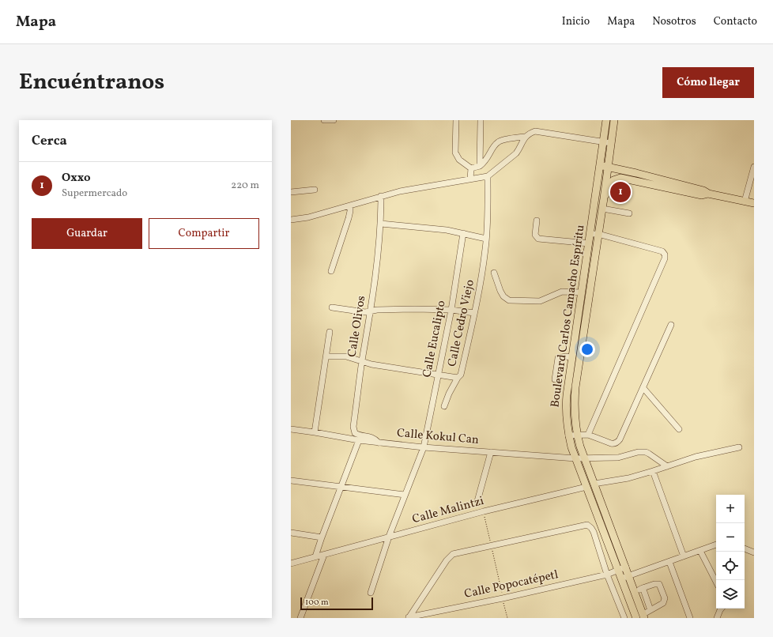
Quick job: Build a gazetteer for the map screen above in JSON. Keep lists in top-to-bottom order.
{
  "streets": {
    "main road": ["Boulevard Carlos Camacho Espíritu"],
    "street": [
      "Calle Cedro Viejo",
      "Calle Olivos",
      "Calle Eucalipto",
      "Calle Kokul Can",
      "Calle Malintzi",
      "Calle Popocatépetl"
    ]
  },
  "crossings": [
    ["Boulevard Carlos Camacho Espíritu", "Calle Kokul Can"],
    ["Boulevard Carlos Camacho Espíritu", "Calle Malintzi"],
    ["Boulevard Carlos Camacho Espíritu", "Calle Popocatépetl"],
    ["Calle Cedro Viejo", "Calle Olivos"],
    ["Calle Cedro Viejo", "Calle Eucalipto"],
    ["Calle Olivos", "Calle Kokul Can"],
    ["Calle Eucalipto", "Calle Kokul Can"],
    ["Calle Eucalipto", "Calle Malintzi"]
  ],
  "scale_bar": "100 m",
  "page": {
    "header": "Mapa",
    "nav": [
      "Inicio",
      "Mapa",
      "Nosotros",
      "Contacto"
    ],
    "title": "Encuéntranos",
    "buttons": [
      "Cómo llegar",
      ["Guardar", "Compartir"]
    ],
    "heading": "Cerca",
    "list": [
      {
        "mark": "1",
        "name": "Oxxo",
        "note": "Supermercado",
        "value": "220 m"
      }
    ],
    "pins": "1",
    "map_buttons": ["+", "−"],
    "scale": "100 m"
  }
}
